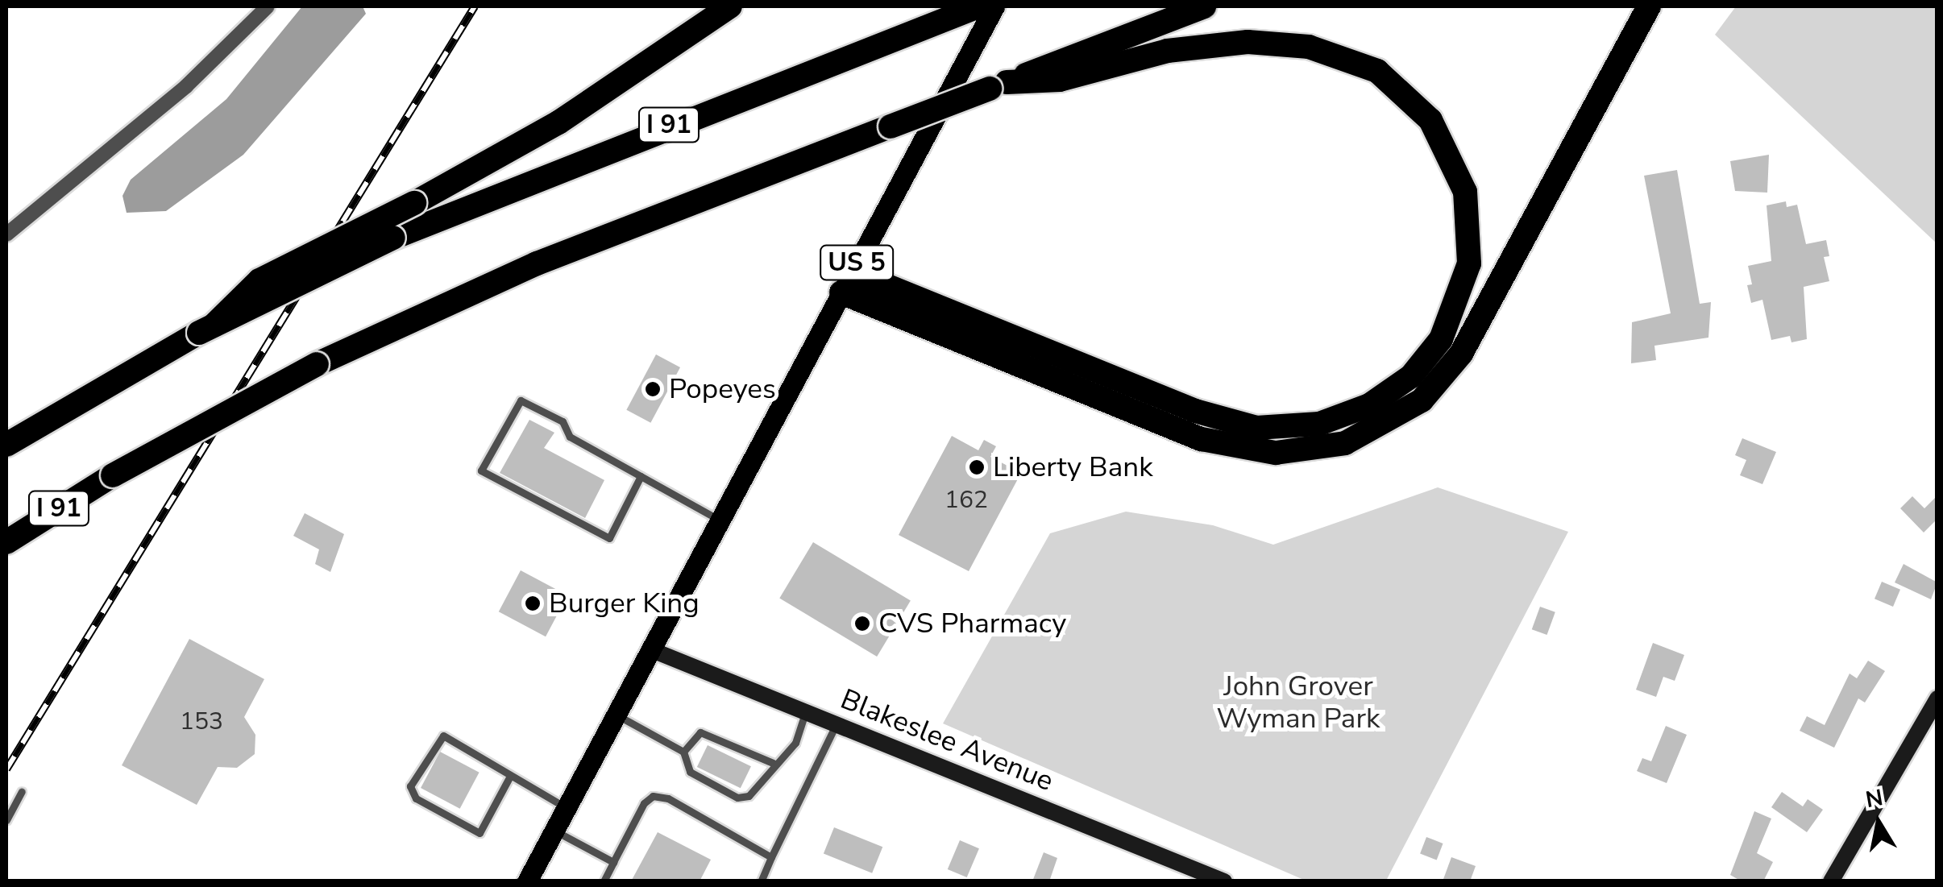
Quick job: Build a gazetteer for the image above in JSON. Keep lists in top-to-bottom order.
{
  "streets": {
    "highway": ["I 91"],
    "main road": ["US 5"],
    "street": ["Blakeslee Avenue"]
  },
  "crossings": [
    ["US 5", "Blakeslee Avenue"]
  ],
  "parks": ["John Grover Wyman Park"],
  "places": [
    "Popeyes",
    "Liberty Bank",
    "Burger King",
    "CVS Pharmacy"
  ],
  "house_numbers": ["162", "153"],
  "north": "top"
}
